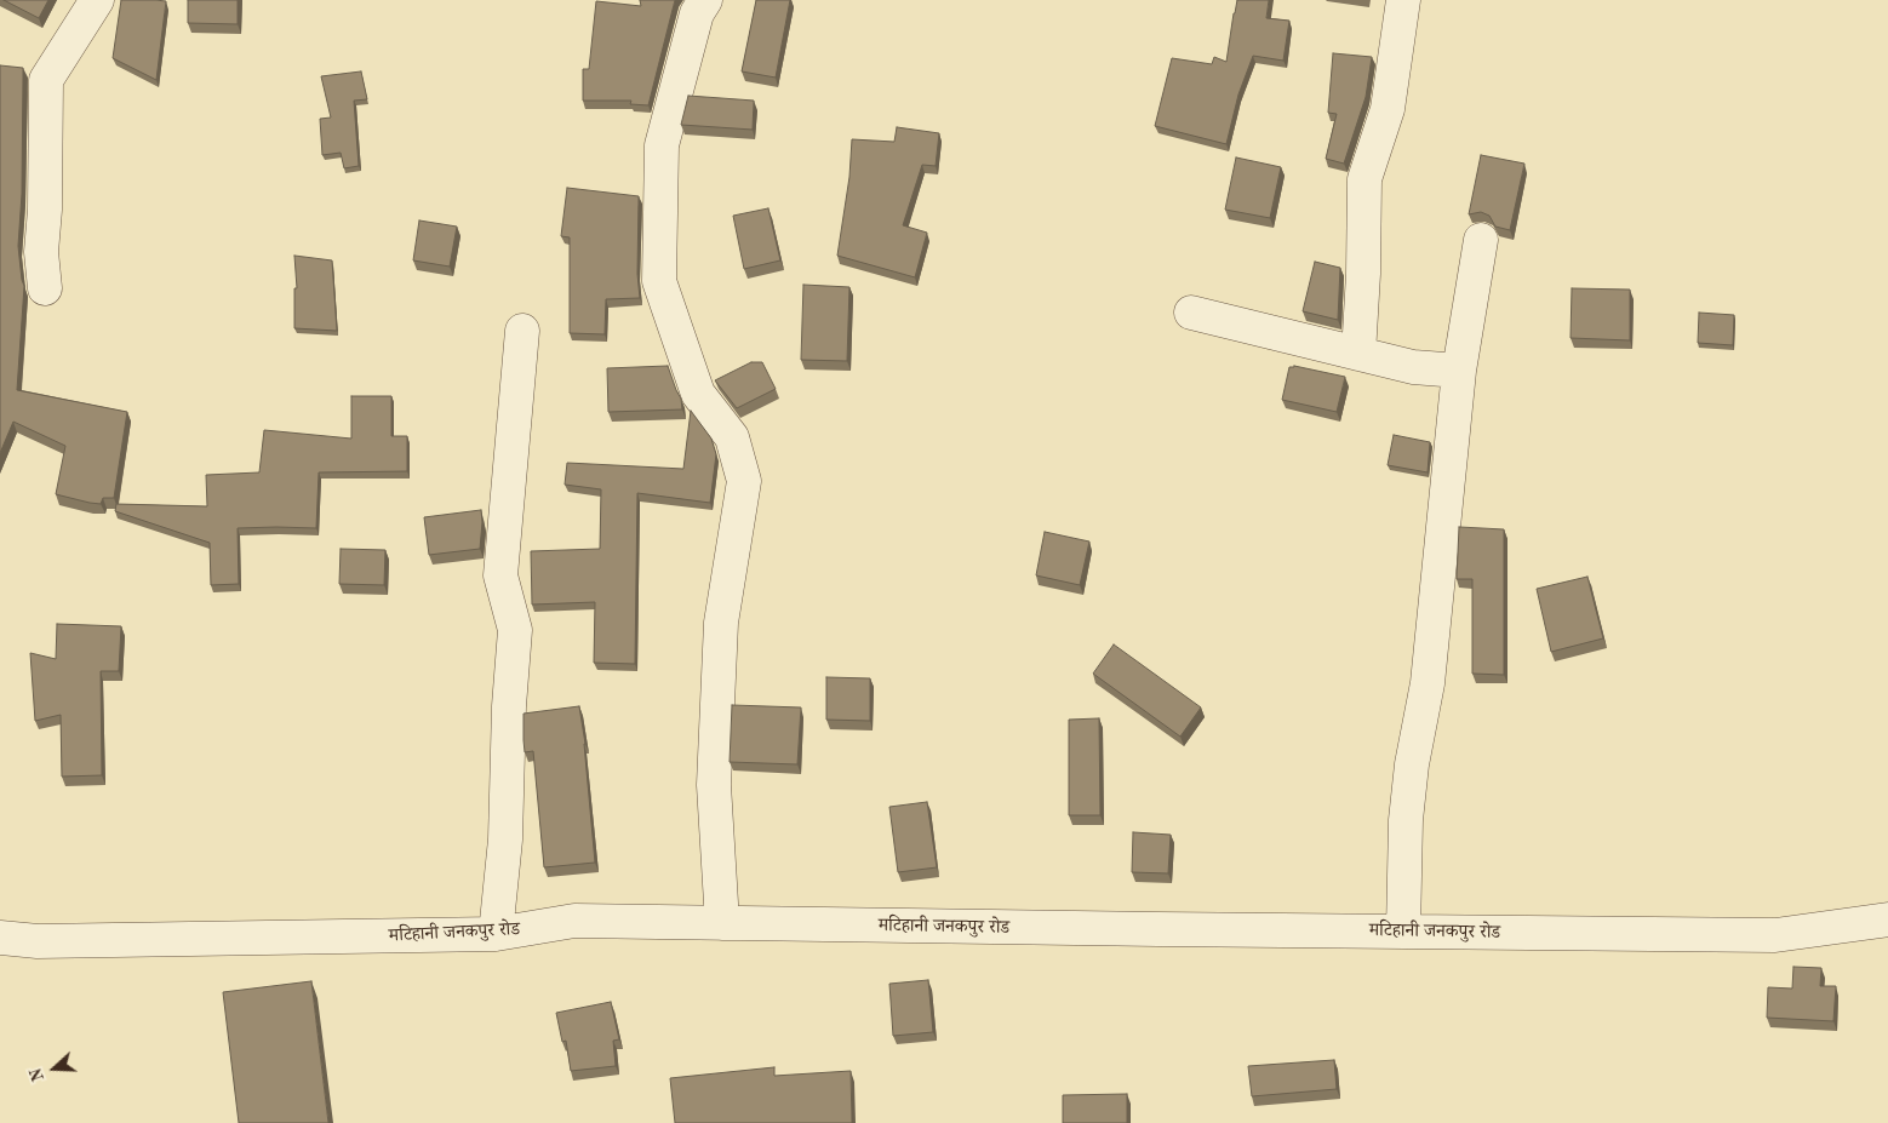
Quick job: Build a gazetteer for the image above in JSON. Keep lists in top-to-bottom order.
{
  "streets": {
    "street": ["मटिहानी जनकपुर रोड"]
  },
  "north": "left"
}
